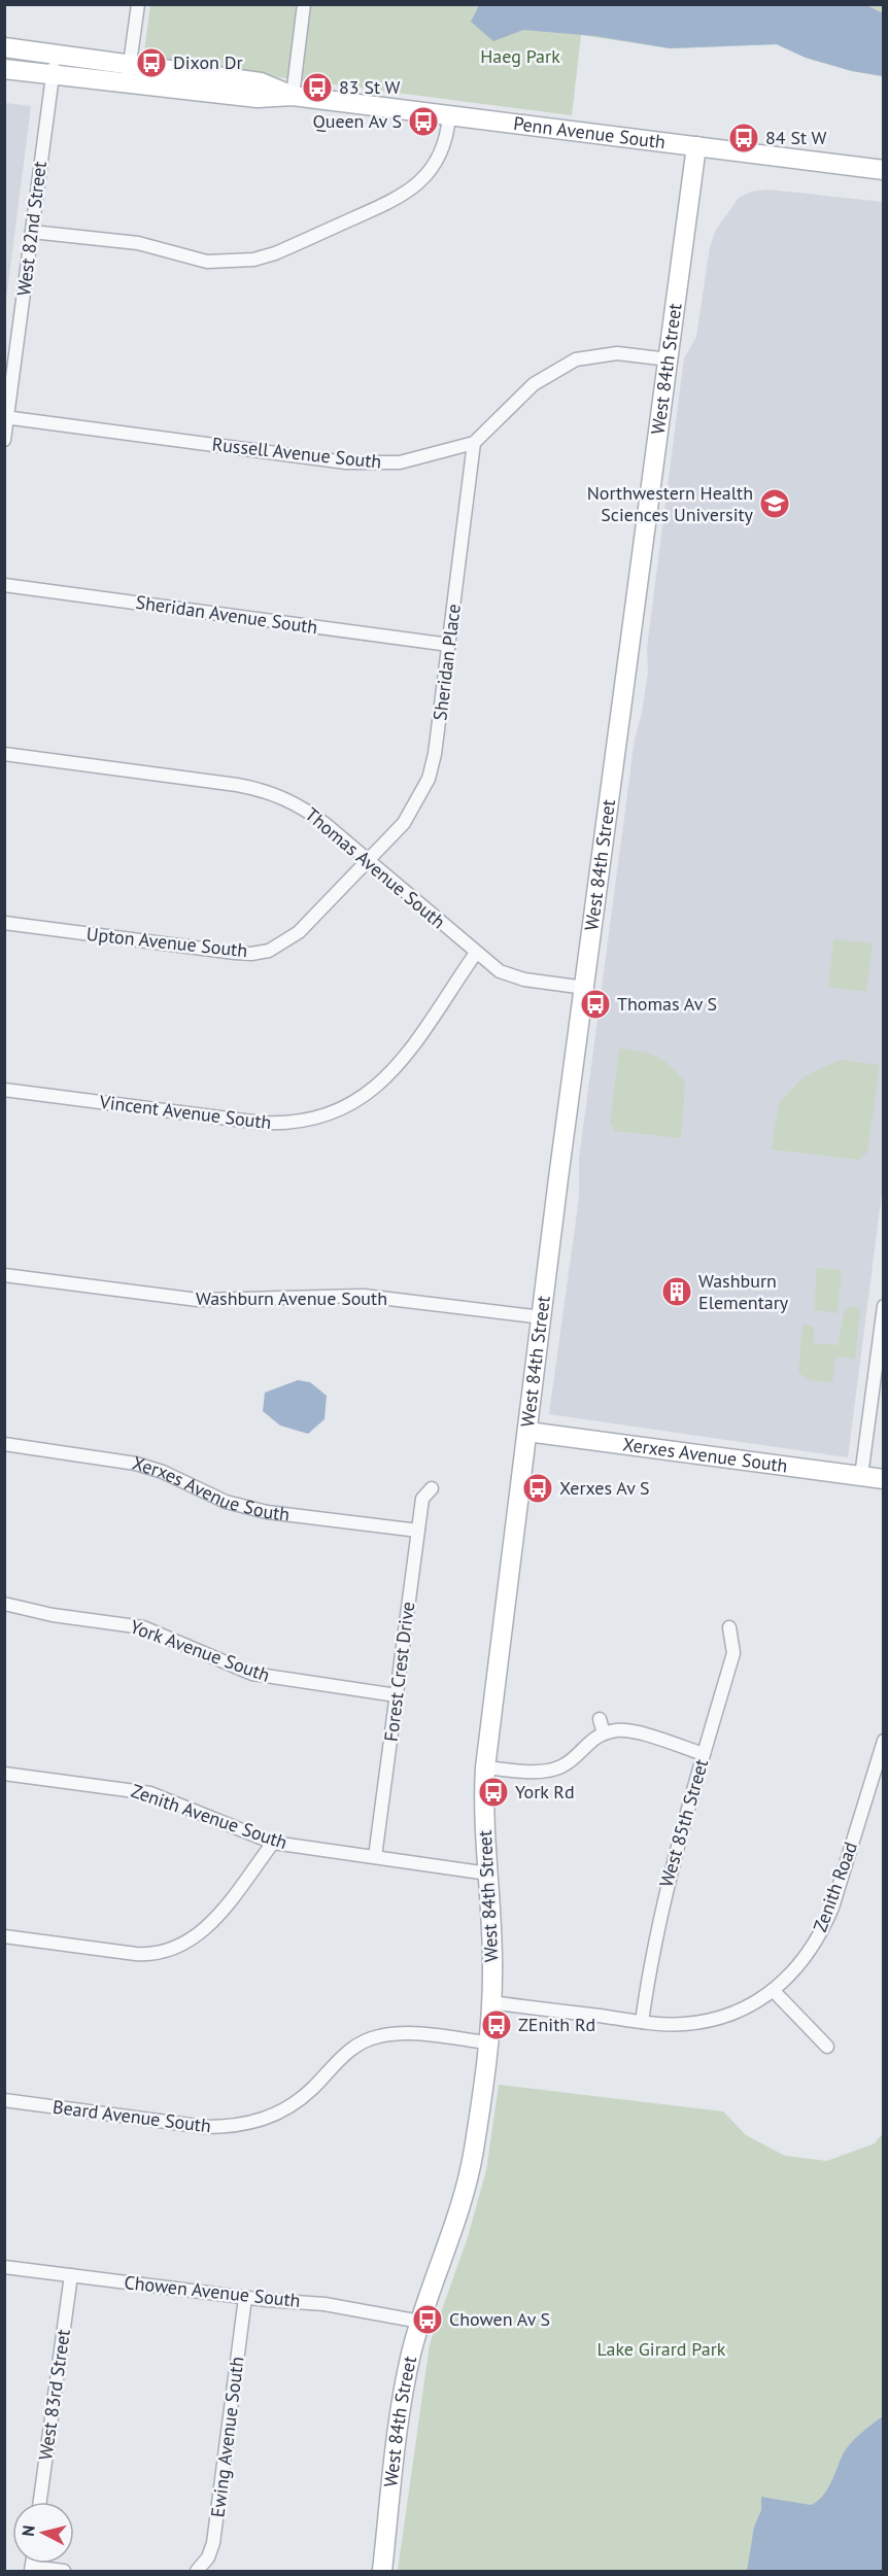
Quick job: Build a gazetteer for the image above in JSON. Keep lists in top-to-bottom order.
{
  "streets": {
    "street": [
      "Penn Avenue South",
      "West 82nd Street",
      "West 84th Street",
      "Russell Avenue South",
      "Sheridan Avenue South",
      "Sheridan Place",
      "Thomas Avenue South",
      "Upton Avenue South",
      "Vincent Avenue South",
      "Washburn Avenue South",
      "Xerxes Avenue South",
      "York Avenue South",
      "Forest Crest Drive",
      "Zenith Avenue South",
      "West 85th Street",
      "Zenith Road",
      "Beard Avenue South",
      "Chowen Avenue South",
      "West 83rd Street",
      "Ewing Avenue South"
    ]
  },
  "crossings": [
    ["Penn Avenue South", "West 82nd Street"],
    ["Penn Avenue South", "West 84th Street"],
    ["West 82nd Street", "Russell Avenue South"],
    ["West 84th Street", "Russell Avenue South"],
    ["West 84th Street", "Thomas Avenue South"],
    ["West 84th Street", "Washburn Avenue South"],
    ["West 84th Street", "Xerxes Avenue South"],
    ["West 84th Street", "Zenith Avenue South"],
    ["West 84th Street", "Zenith Road"],
    ["West 84th Street", "Beard Avenue South"],
    ["West 84th Street", "Chowen Avenue South"],
    ["Russell Avenue South", "Sheridan Place"],
    ["Sheridan Avenue South", "Sheridan Place"],
    ["Sheridan Place", "Thomas Avenue South"],
    ["Sheridan Place", "Upton Avenue South"],
    ["Thomas Avenue South", "Upton Avenue South"],
    ["Thomas Avenue South", "Vincent Avenue South"],
    ["Xerxes Avenue South", "Forest Crest Drive"],
    ["York Avenue South", "Forest Crest Drive"],
    ["Forest Crest Drive", "Zenith Avenue South"],
    ["West 85th Street", "Zenith Road"],
    ["Chowen Avenue South", "West 83rd Street"],
    ["Chowen Avenue South", "Ewing Avenue South"]
  ],
  "parks": ["Haeg Park", "Lake Girard Park"],
  "places": {
    "bus stop": [
      "Dixon Dr",
      "83 St W",
      "Queen Av S",
      "84 St W",
      "Thomas Av S",
      "Xerxes Av S",
      "York Rd",
      "ZEnith Rd",
      "Chowen Av S"
    ],
    "school or university": ["Northwestern Health Sciences University"],
    "building": ["Washburn Elementary"]
  },
  "north": "left"
}
